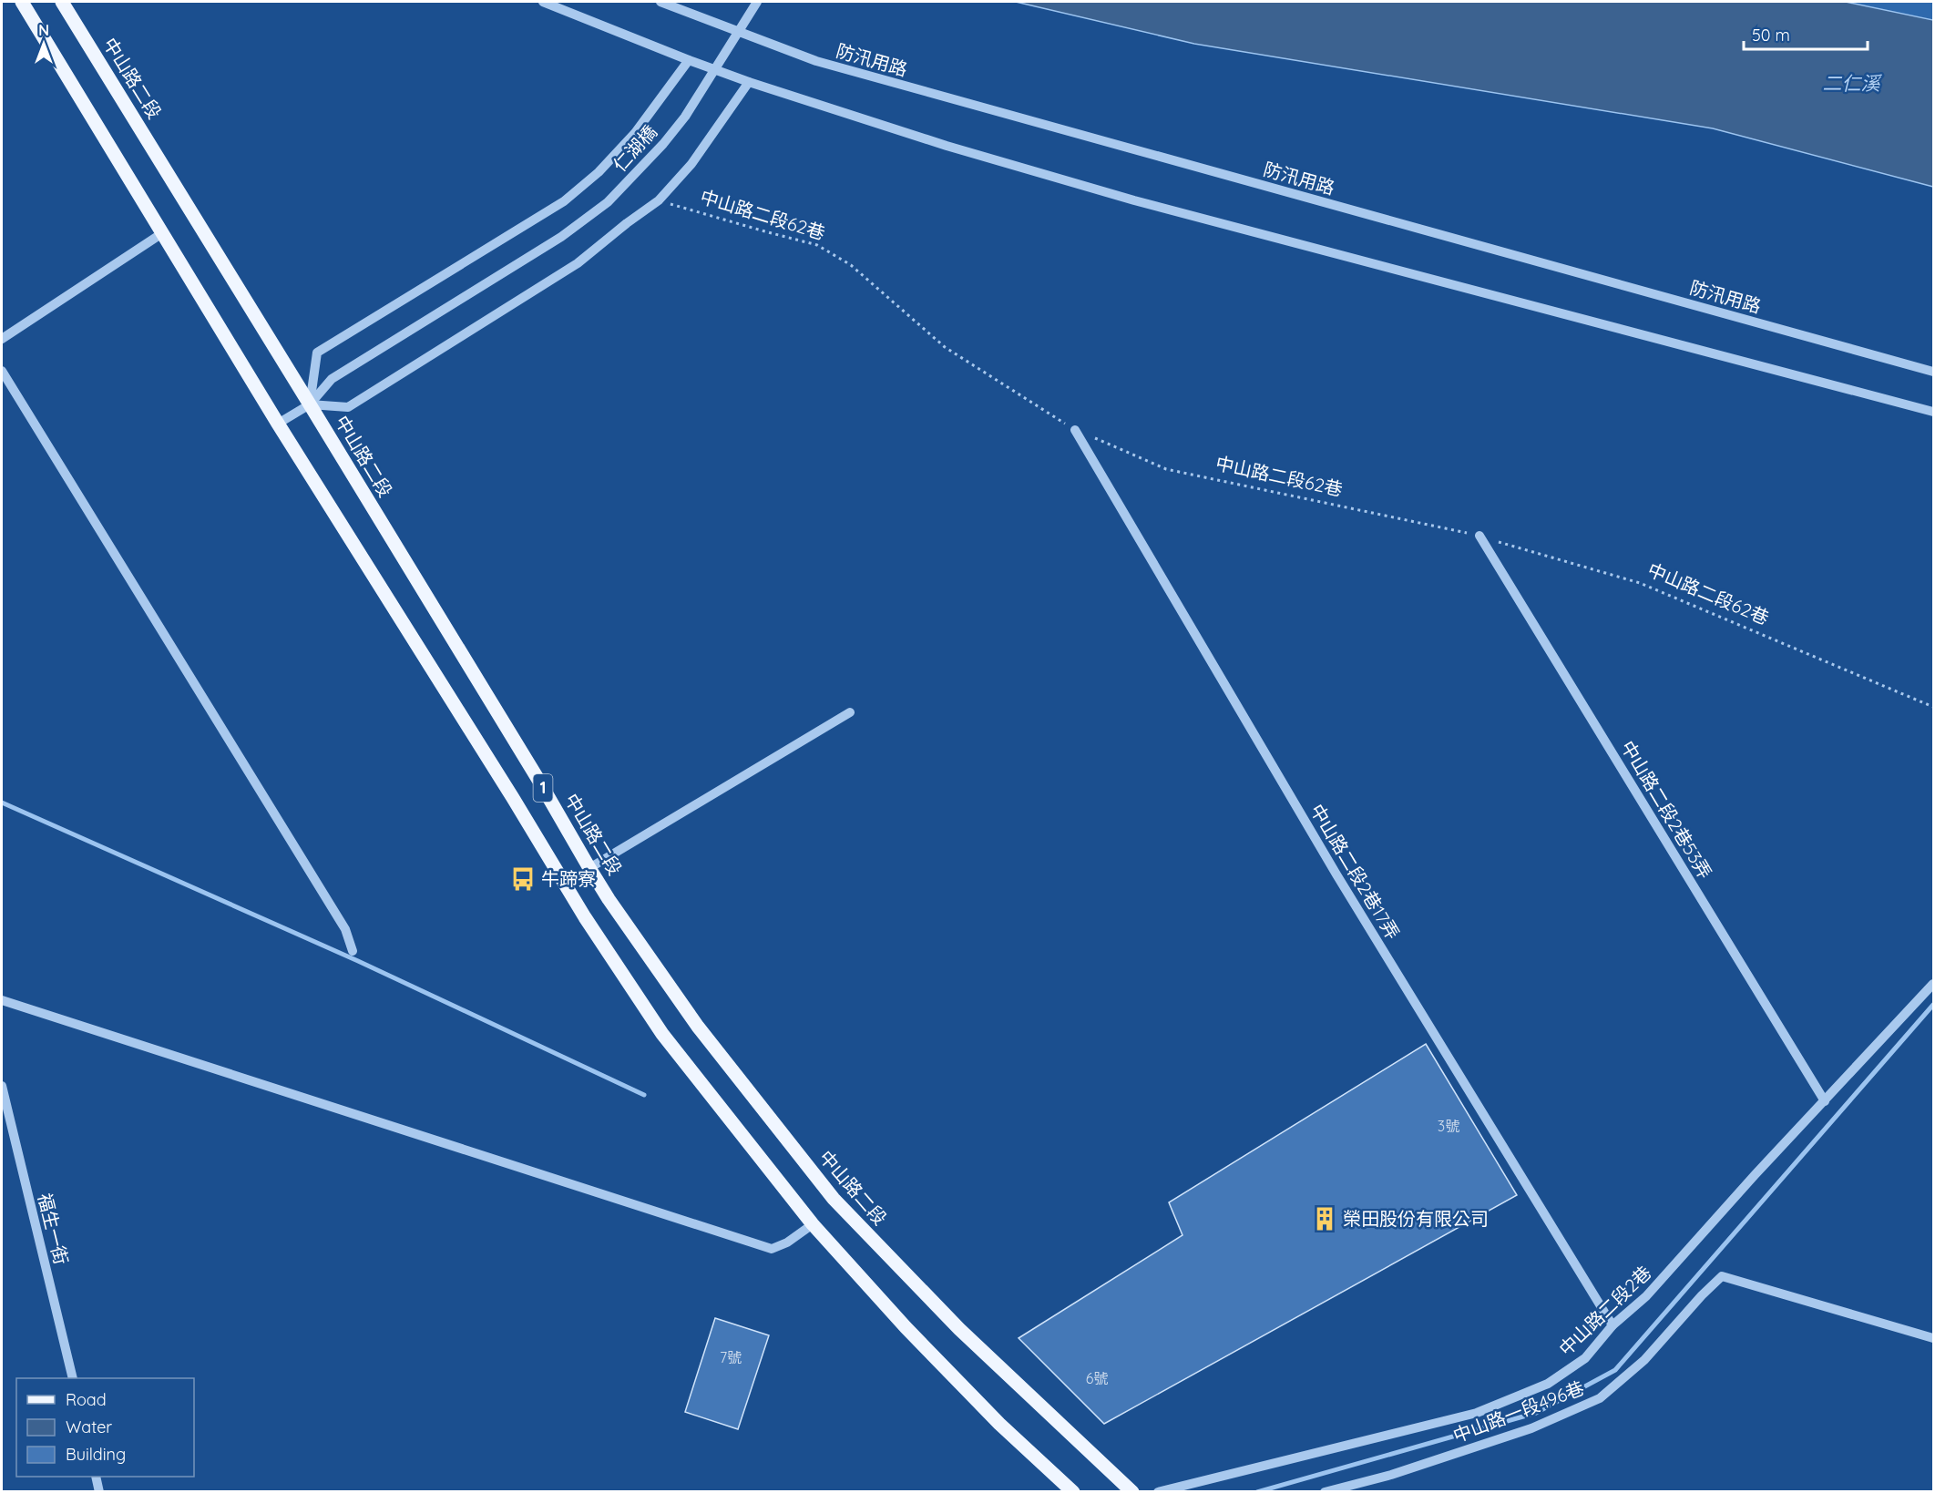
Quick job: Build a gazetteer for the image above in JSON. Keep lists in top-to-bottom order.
{
  "streets": {
    "main road": ["中山路二段", "1"],
    "street": [
      "防汛用路",
      "仁湖橋",
      "中山路二段62巷",
      "中山路二段2巷53弄",
      "中山路二段2巷17弄",
      "福生一街",
      "中山路二段2巷",
      "中山路一段496巷"
    ]
  },
  "crossings": [
    ["中山路二段", "仁湖橋"],
    ["中山路二段", "中山路二段62巷"],
    ["仁湖橋", "中山路二段62巷"],
    ["中山路二段62巷", "中山路二段2巷53弄"],
    ["中山路二段62巷", "中山路二段2巷17弄"],
    ["中山路二段2巷53弄", "中山路二段2巷"],
    ["中山路二段2巷17弄", "中山路二段2巷"]
  ],
  "water": ["二仁溪"],
  "places": {
    "bus stop": ["牛蹄寮"],
    "building": ["榮田股份有限公司"]
  },
  "house_numbers": ["3號", "7號", "6號"],
  "legend": ["Road", "Water", "Building"],
  "scale_bar": "50 m",
  "north": "top"
}
